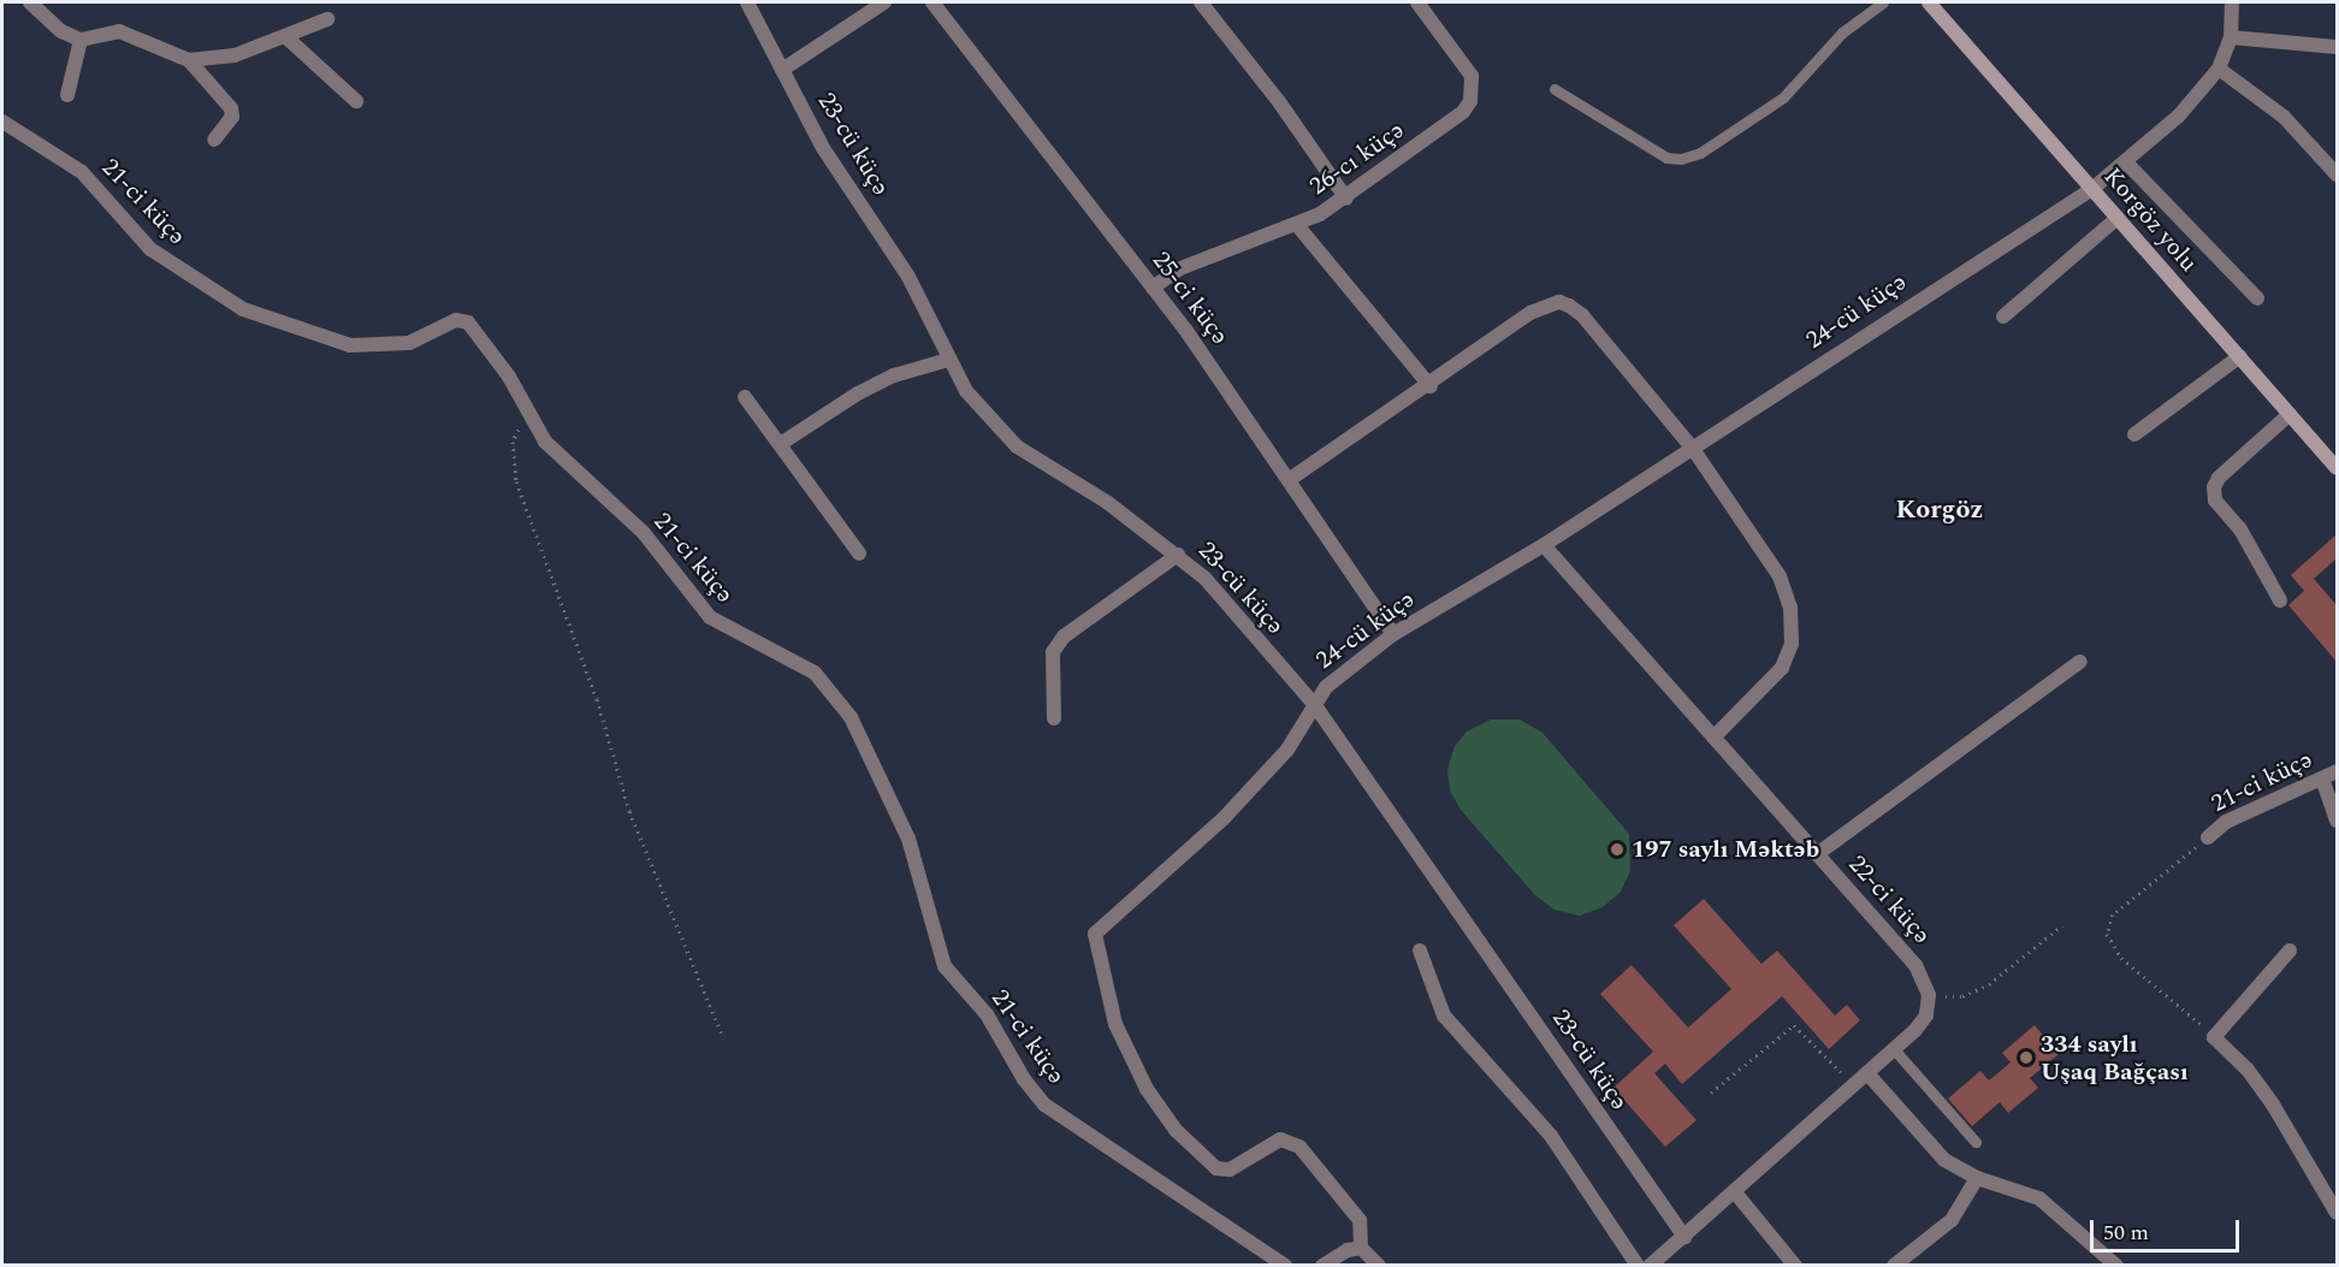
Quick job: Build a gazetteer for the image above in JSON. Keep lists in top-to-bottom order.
{
  "streets": {
    "main road": ["Korgöz yolu"],
    "street": [
      "23-cü küçə",
      "26-cı küçə",
      "21-ci küçə",
      "25-ci küçə",
      "24-cü küçə",
      "22-ci küçə"
    ]
  },
  "crossings": [
    ["23-cü küçə", "24-cü küçə"],
    ["26-cı küçə", "25-ci küçə"],
    ["Korgöz yolu", "24-cü küçə"],
    ["25-ci küçə", "24-cü küçə"],
    ["24-cü küçə", "22-ci küçə"]
  ],
  "districts": ["Korgöz"],
  "places": ["197 saylı Məktəb", "334 saylı Uşaq Bağçası"],
  "scale_bar": "50 m"
}
